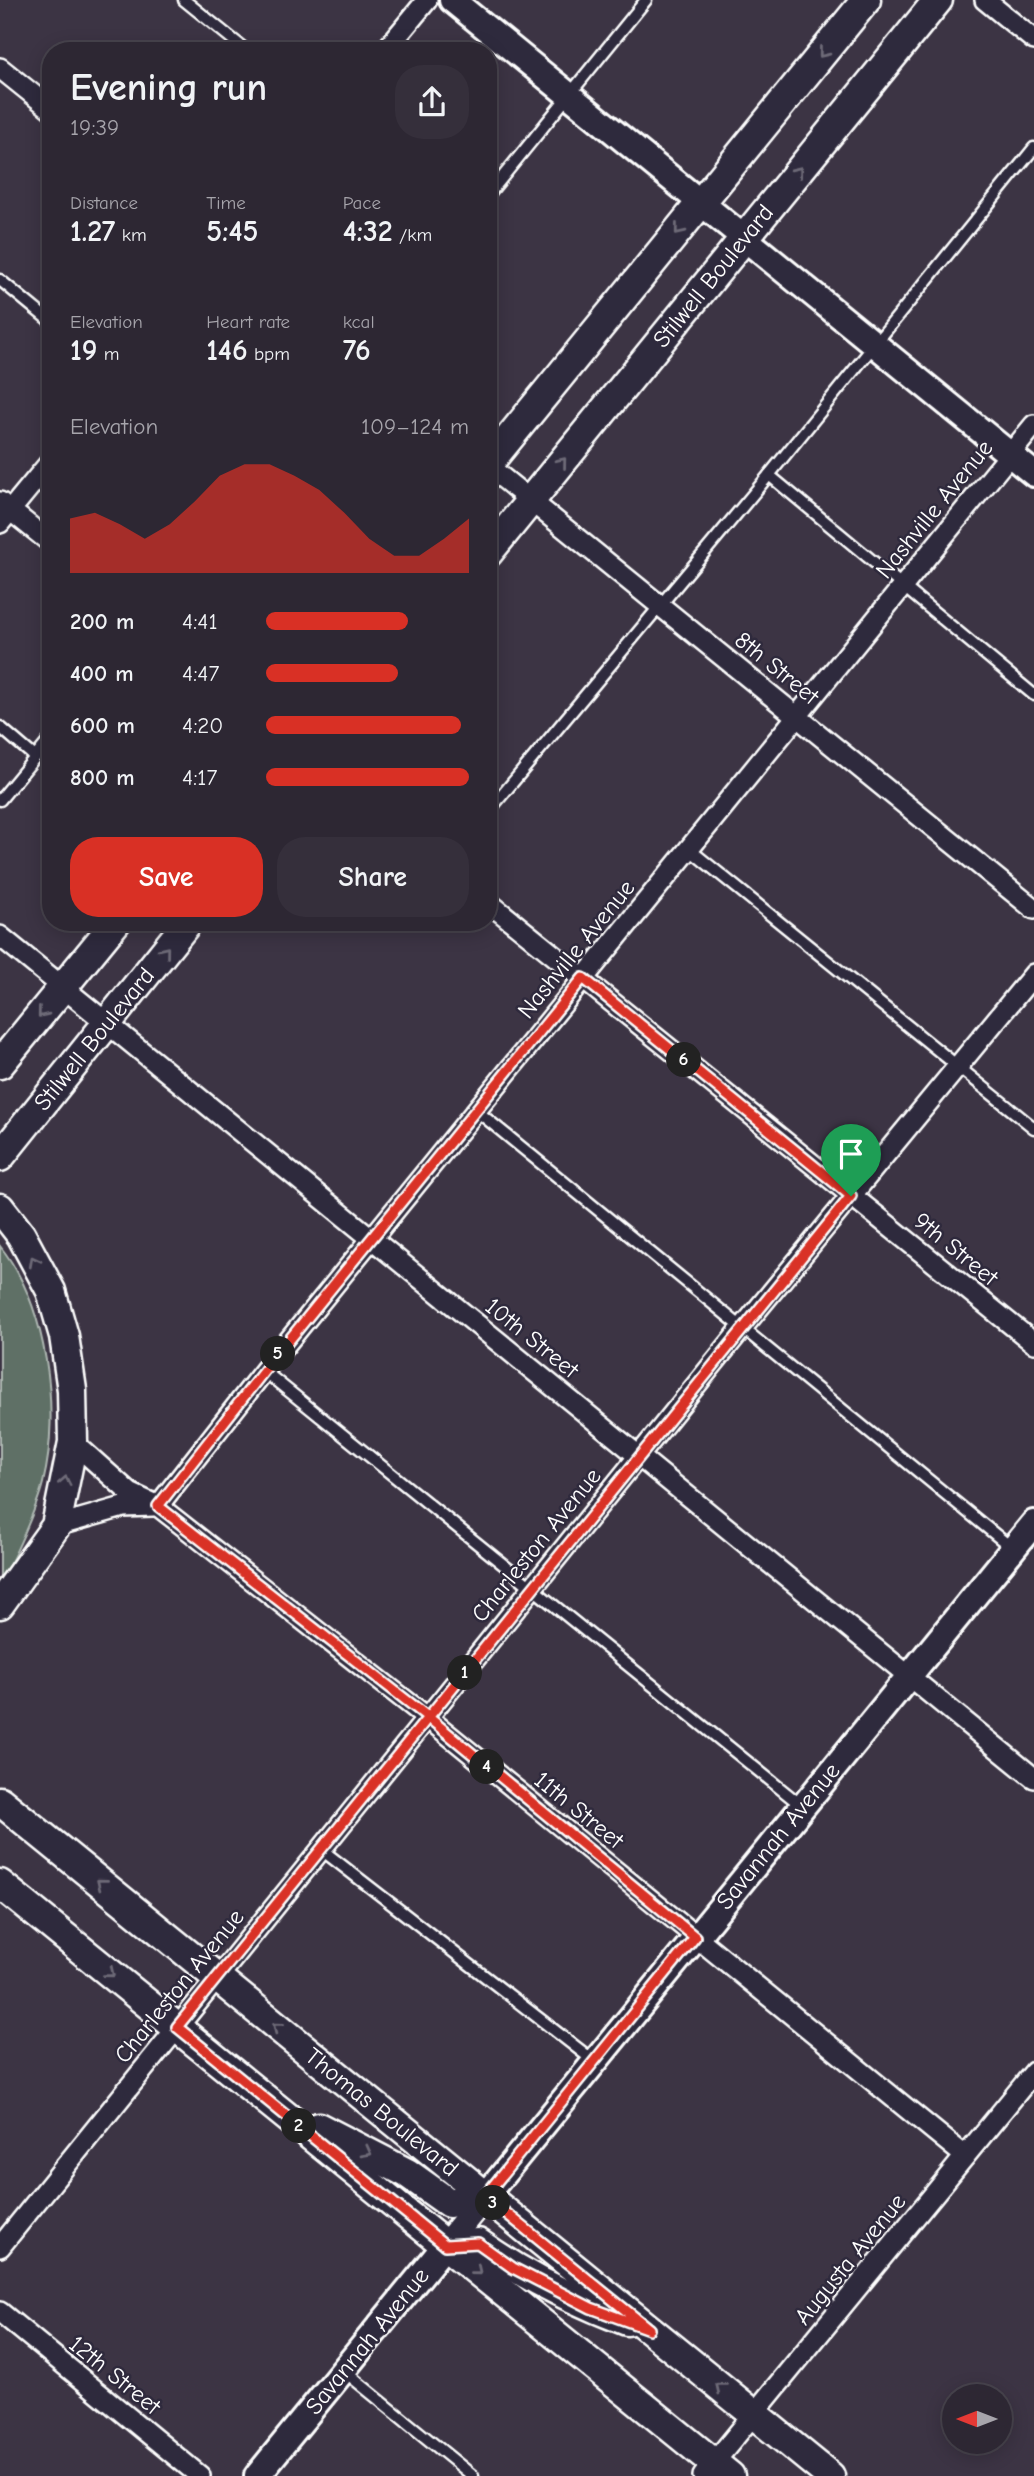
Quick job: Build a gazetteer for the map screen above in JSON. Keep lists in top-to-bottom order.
{
  "streets": {
    "main road": ["Stilwell Boulevard", "Thomas Boulevard"],
    "street": [
      "Nashville Avenue",
      "8th Street",
      "9th Street",
      "10th Street",
      "Charleston Avenue",
      "11th Street",
      "Savannah Avenue",
      "Augusta Avenue",
      "12th Street"
    ]
  },
  "crossings": [
    ["Stilwell Boulevard", "8th Street"],
    ["Stilwell Boulevard", "10th Street"],
    ["Nashville Avenue", "8th Street"],
    ["Nashville Avenue", "9th Street"],
    ["Nashville Avenue", "10th Street"],
    ["Nashville Avenue", "11th Street"],
    ["9th Street", "Charleston Avenue"],
    ["10th Street", "Charleston Avenue"],
    ["10th Street", "Savannah Avenue"],
    ["Charleston Avenue", "11th Street"],
    ["Charleston Avenue", "Thomas Boulevard"],
    ["11th Street", "Savannah Avenue"],
    ["11th Street", "Augusta Avenue"],
    ["Savannah Avenue", "Thomas Boulevard"],
    ["Thomas Boulevard", "Augusta Avenue"]
  ],
  "north": "left",
  "page": {
    "heading": ["Evening run", "19:39"],
    "stats": [
      ["Distance", "1.27 km"],
      ["Time", "5:45"],
      ["Pace", "4:32 /km"],
      ["Elevation", "19 m"],
      ["Heart rate", "146 bpm"],
      ["kcal", "76"]
    ],
    "chart": ["Elevation", "109–124 m"],
    "list": [
      {
        "name": "200 m",
        "note": "4:41"
      },
      {
        "name": "400 m",
        "note": "4:47"
      },
      {
        "name": "600 m",
        "note": "4:20"
      },
      {
        "name": "800 m",
        "note": "4:17"
      }
    ],
    "buttons": ["Save", "Share"],
    "pins": [
      "6",
      "5",
      "1",
      "4",
      "2",
      "3"
    ]
  }
}
